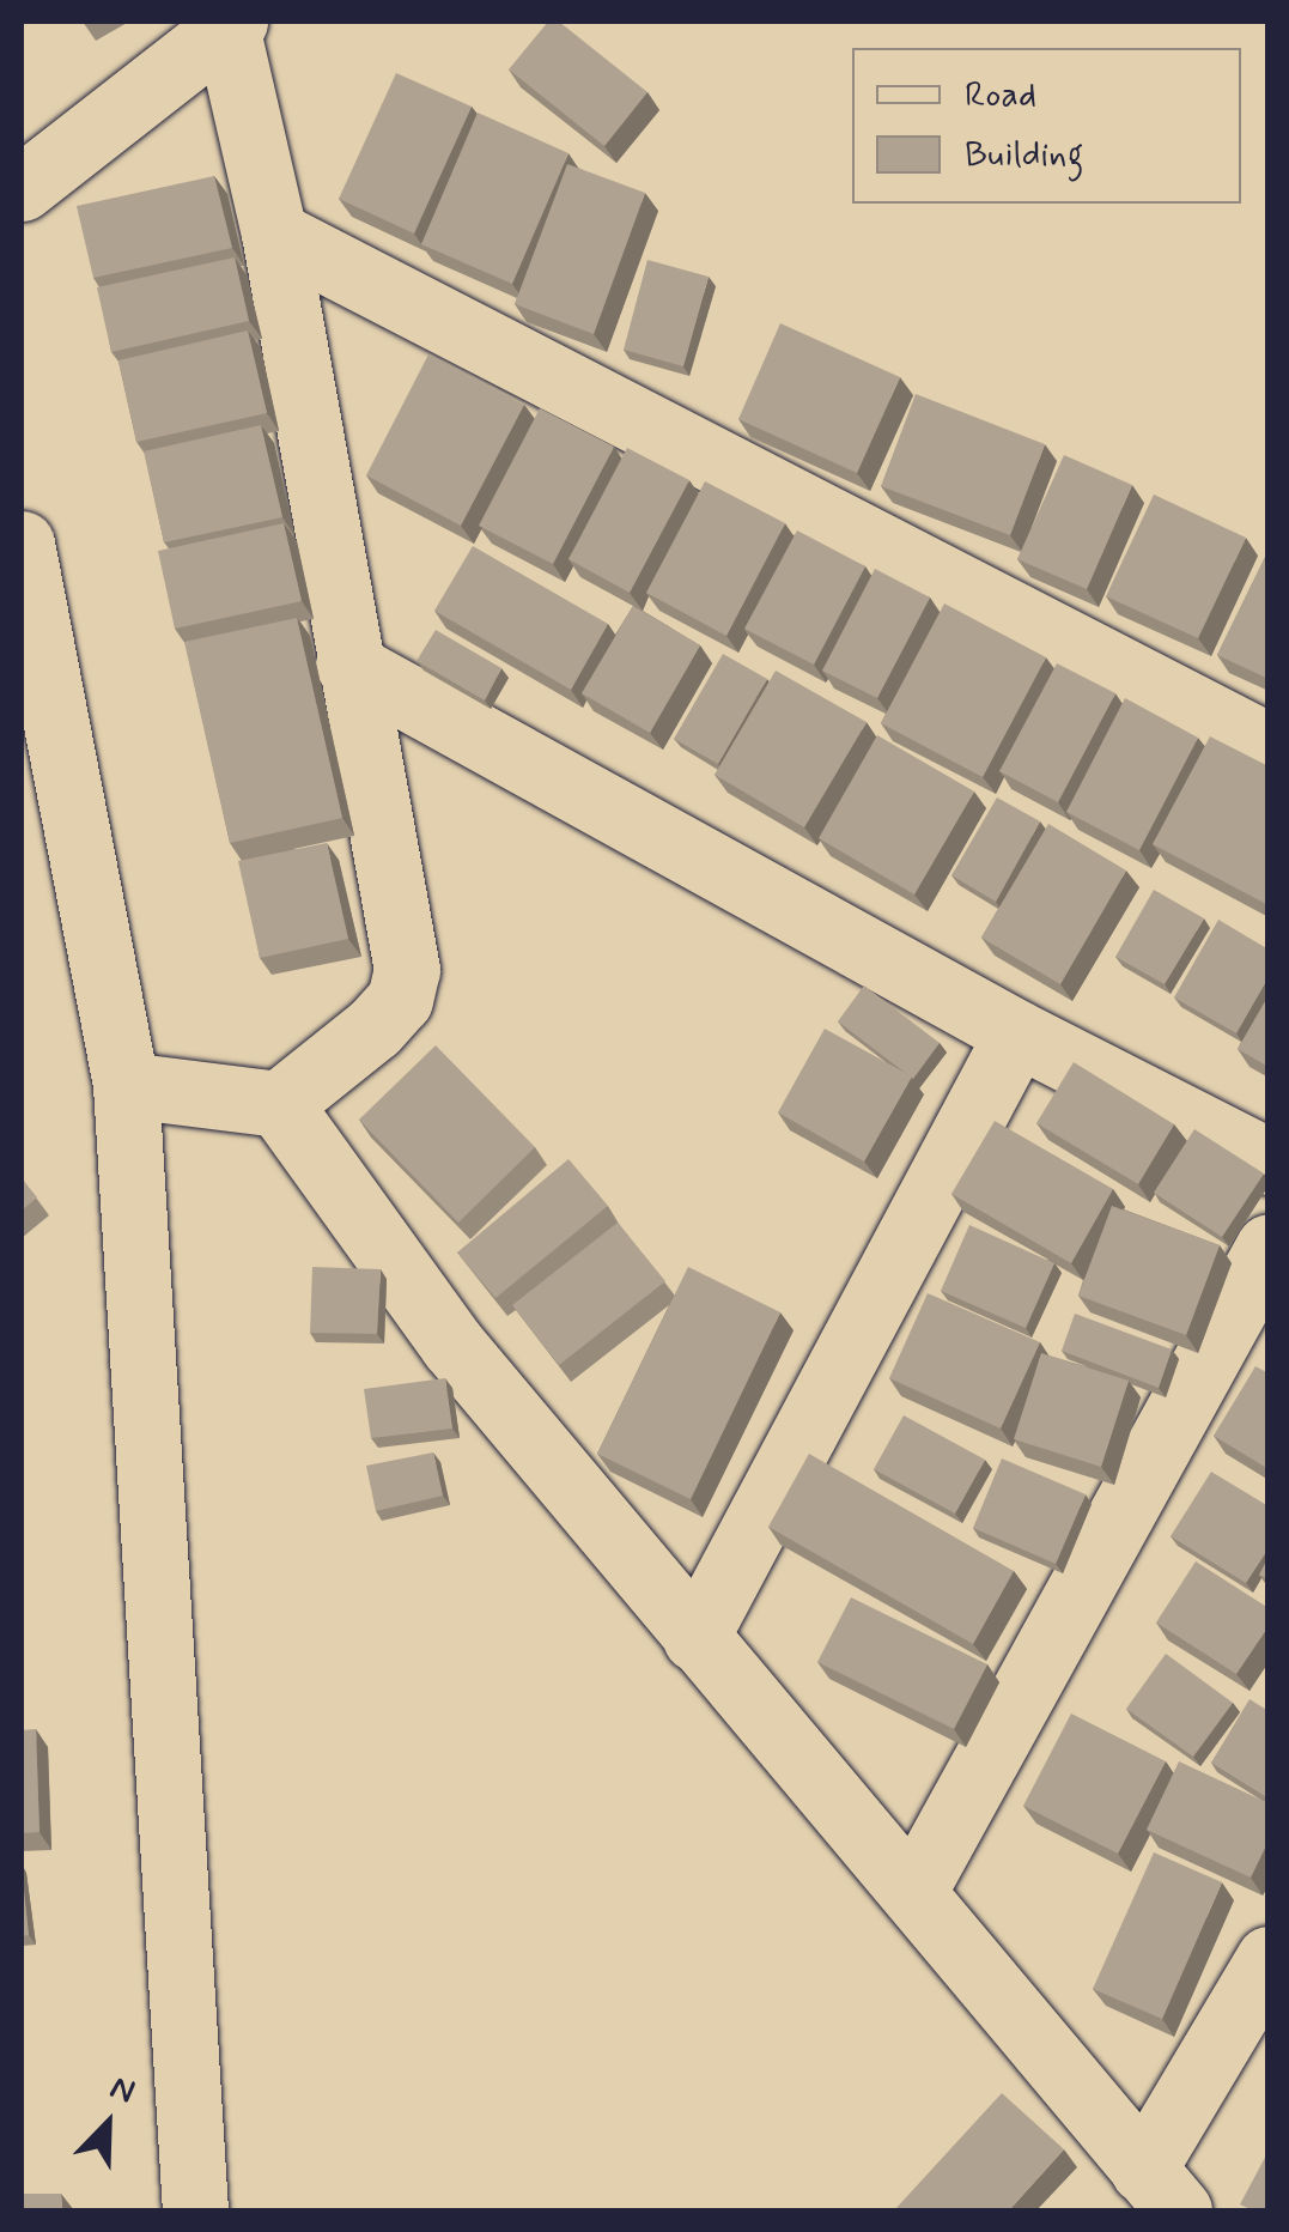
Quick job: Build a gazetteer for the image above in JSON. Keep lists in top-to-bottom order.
{
  "legend": ["Road", "Building"],
  "north": "top right"
}
